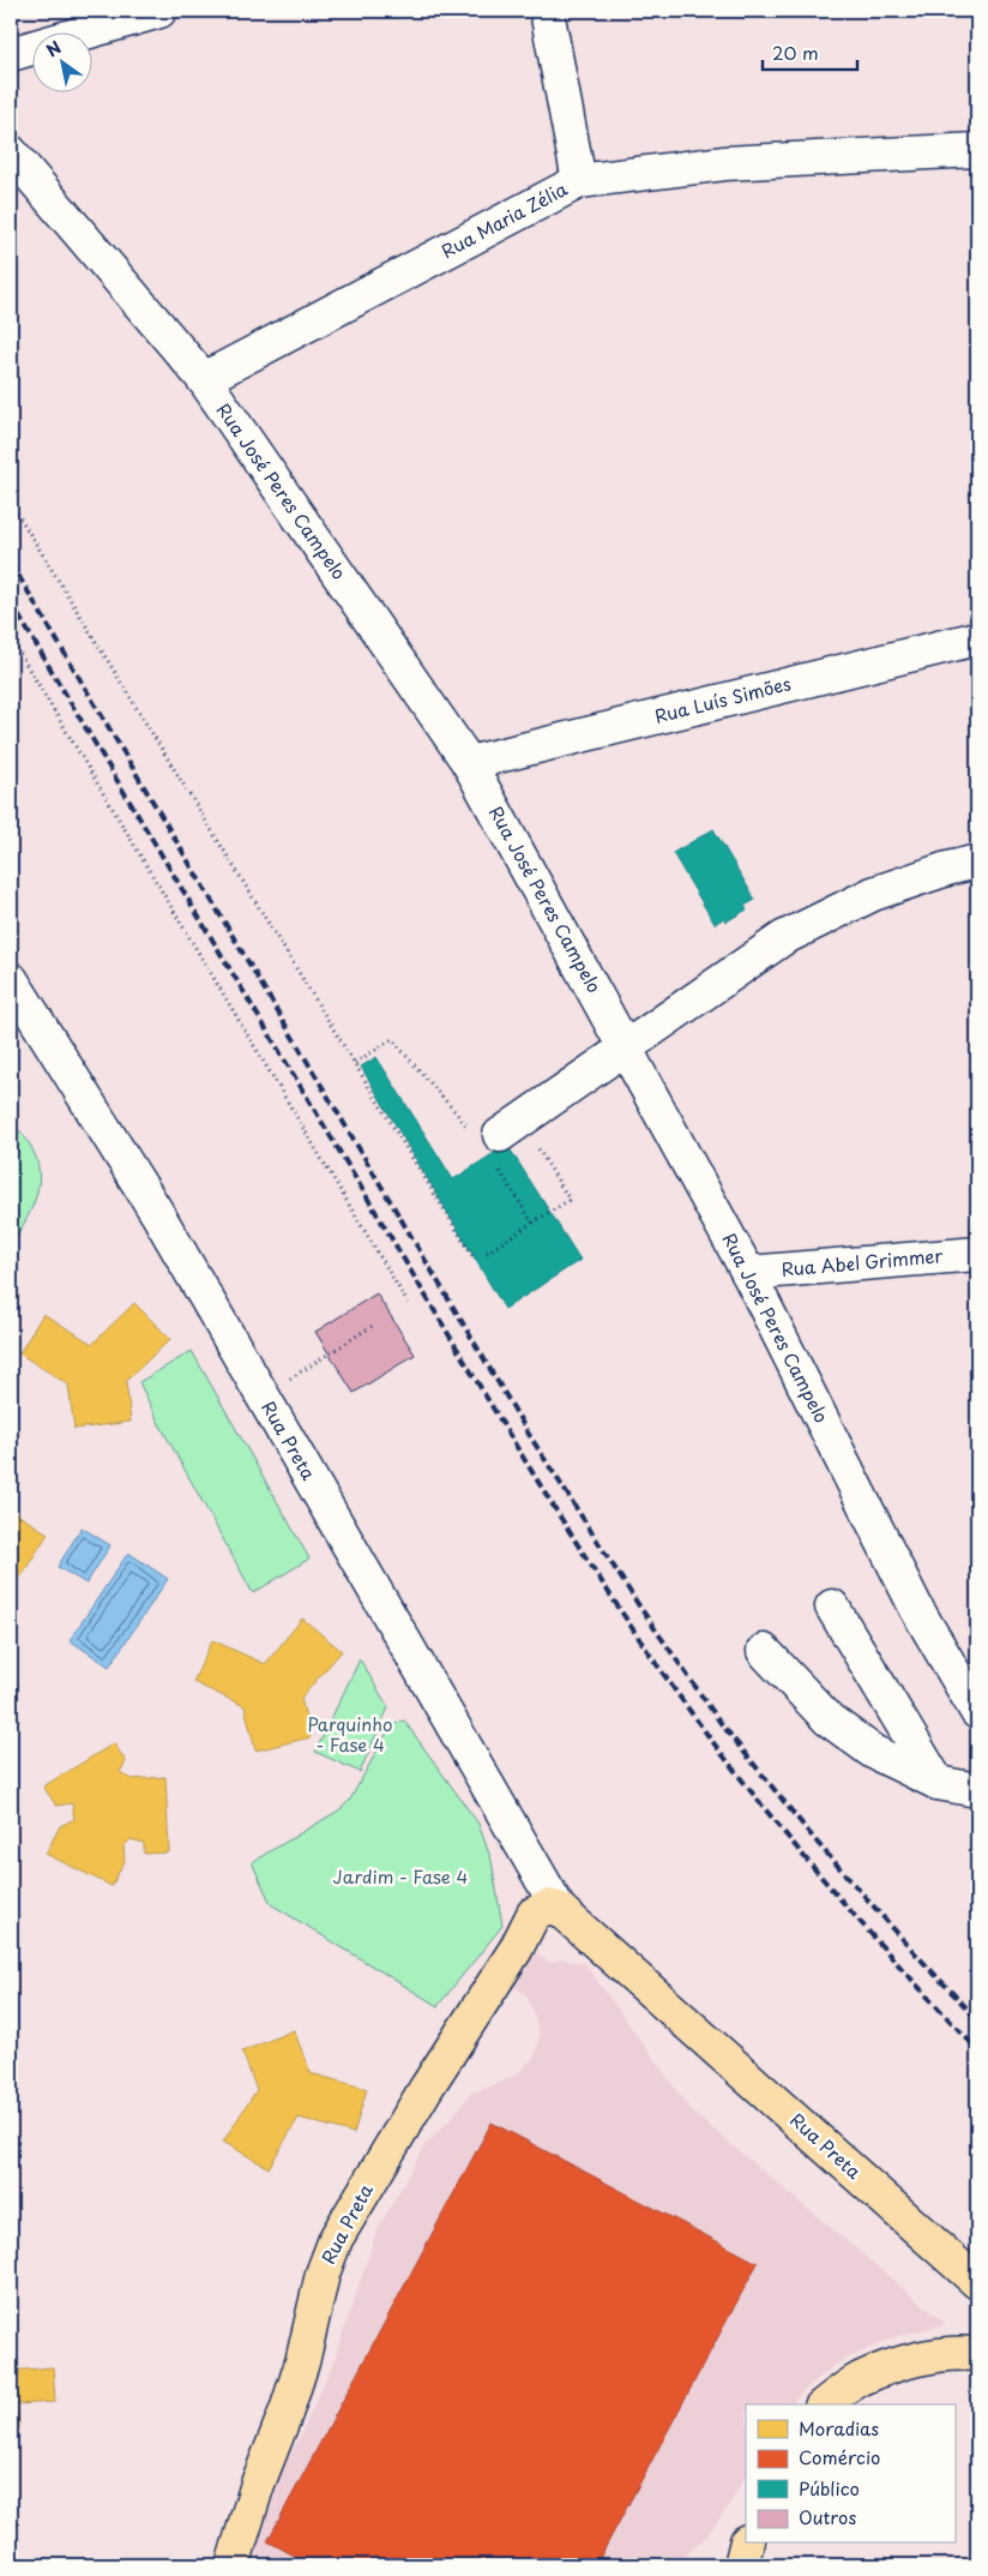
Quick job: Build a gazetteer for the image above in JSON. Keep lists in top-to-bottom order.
{
  "streets": {
    "main road": ["Rua Preta"],
    "street": [
      "Rua Maria Zélia",
      "Rua José Peres Campelo",
      "Rua Luís Simões",
      "Rua Abel Grimmer"
    ]
  },
  "crossings": [
    ["Rua Maria Zélia", "Rua José Peres Campelo"],
    ["Rua José Peres Campelo", "Rua Luís Simões"],
    ["Rua José Peres Campelo", "Rua Abel Grimmer"]
  ],
  "parks": ["Parquinho - Fase 4", "Jardim - Fase 4"],
  "legend": [
    "Moradias",
    "Comércio",
    "Público",
    "Outros"
  ],
  "scale_bar": "20 m",
  "north": "top left"
}
